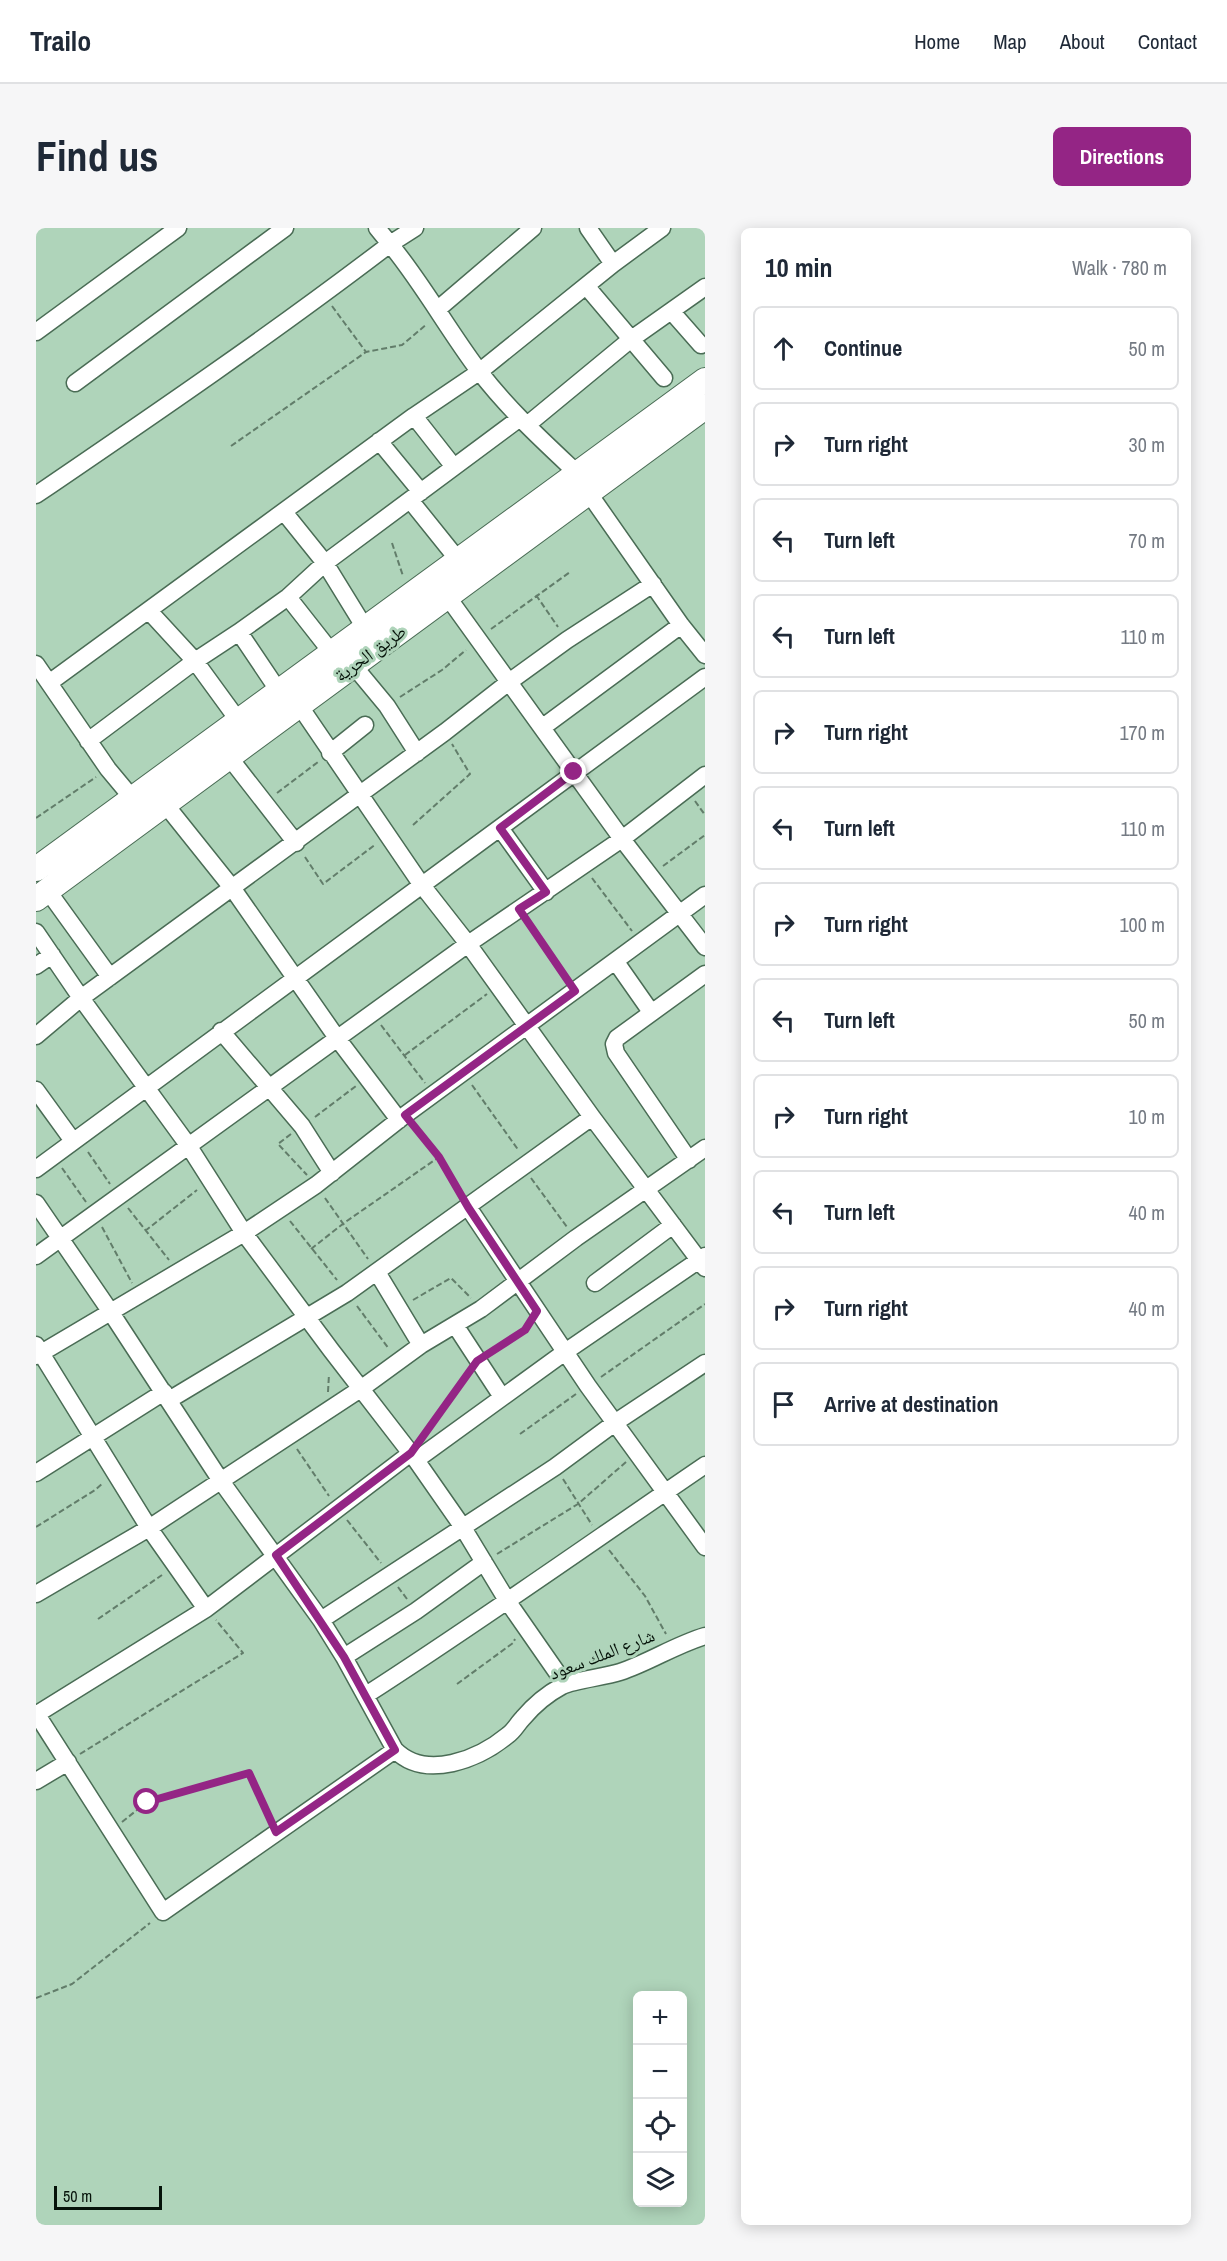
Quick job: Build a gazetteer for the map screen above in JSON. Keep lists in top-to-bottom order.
{
  "streets": {
    "main road": ["طريق الحرية"],
    "street": ["شارع الملك سعود"]
  },
  "scale_bar": "50 m",
  "page": {
    "header": "Trailo",
    "nav": [
      "Home",
      "Map",
      "About",
      "Contact"
    ],
    "buttons": "Directions",
    "title": "Find us",
    "heading": ["10 min", "Walk · 780 m"],
    "list": [
      ["Continue", "50 m"],
      ["Turn right", "30 m"],
      ["Turn left", "70 m"],
      ["Turn left", "110 m"],
      ["Turn right", "170 m"],
      ["Turn left", "110 m"],
      ["Turn right", "100 m"],
      ["Turn left", "50 m"],
      ["Turn right", "10 m"],
      ["Turn left", "40 m"],
      ["Turn right", "40 m"],
      "Arrive at destination"
    ],
    "map_buttons": ["+", "−"],
    "scale": "50 m"
  }
}
